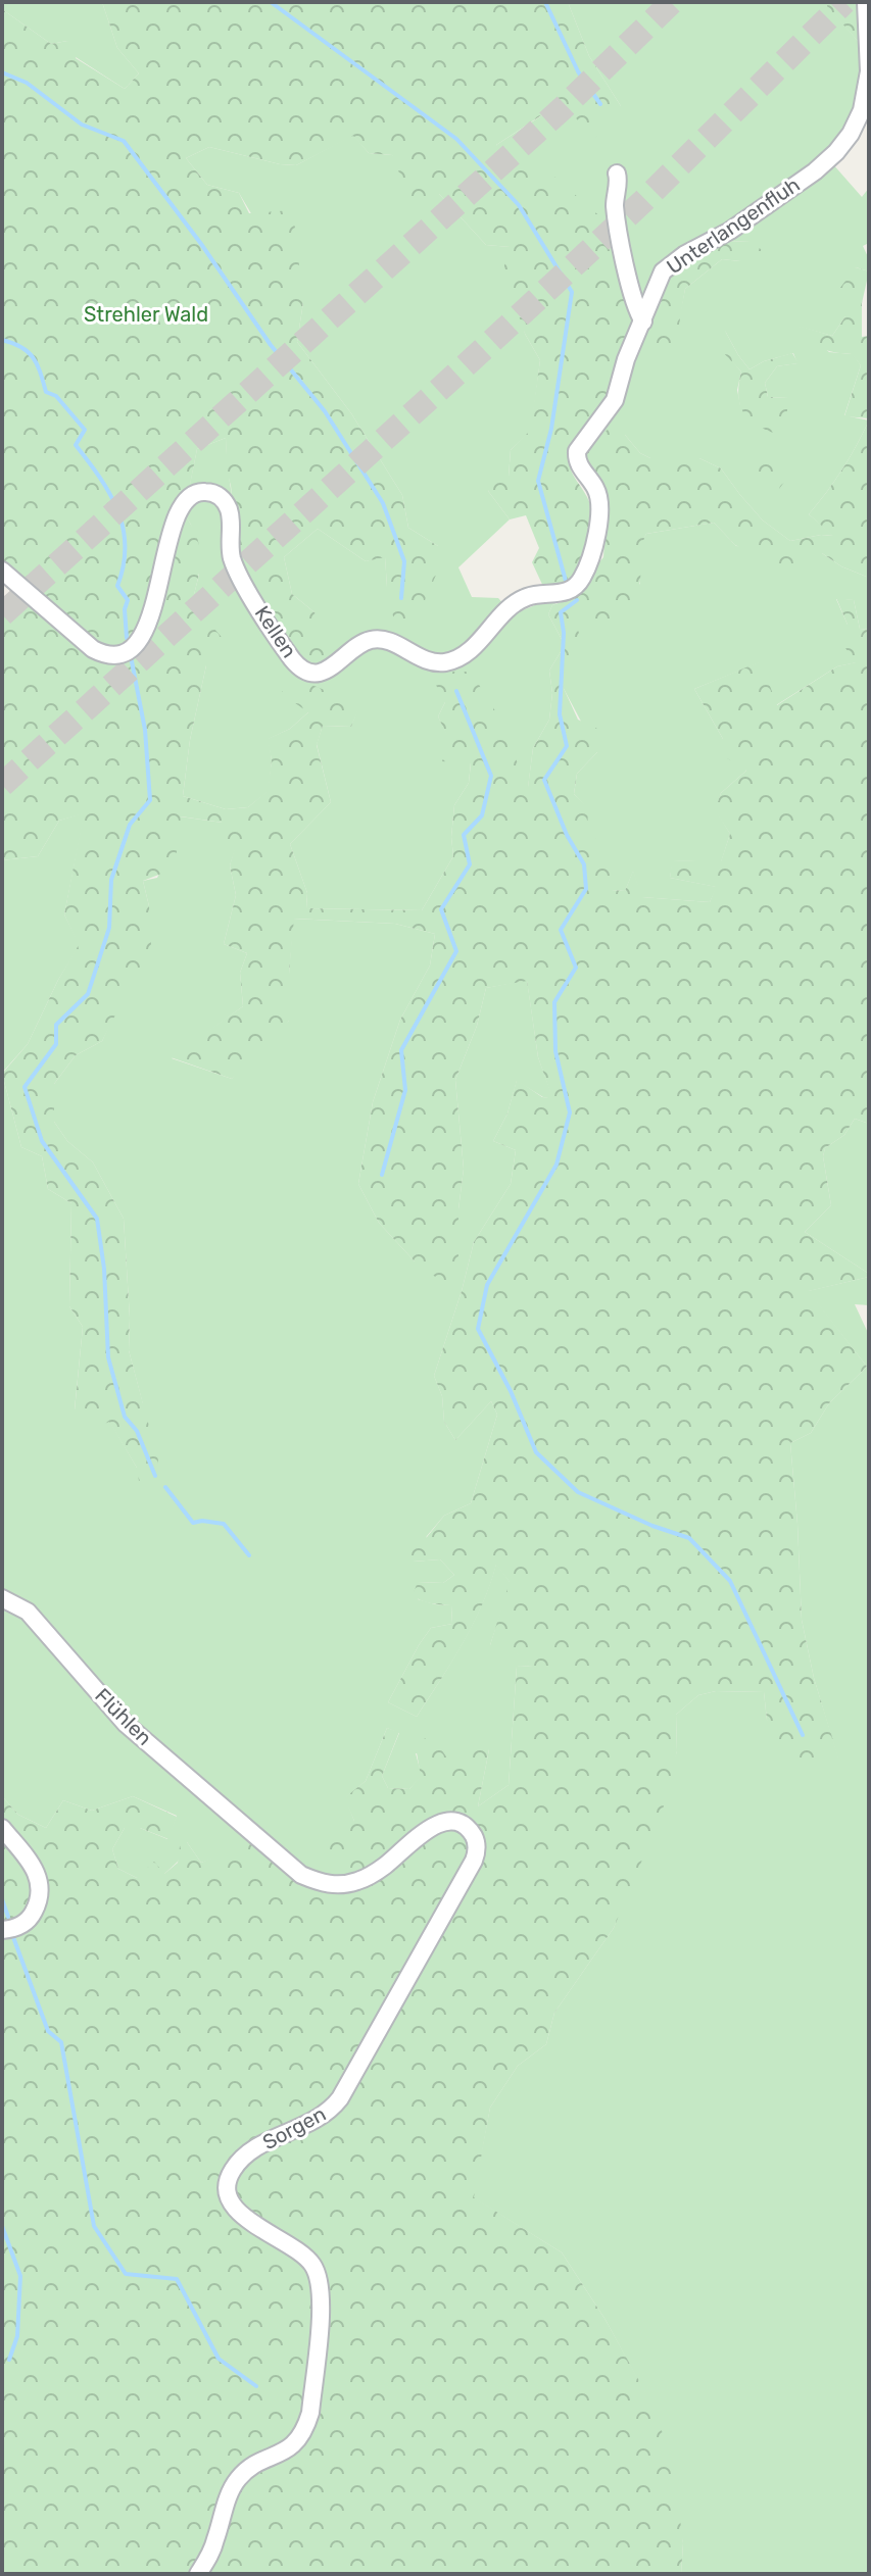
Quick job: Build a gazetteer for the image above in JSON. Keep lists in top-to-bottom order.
{
  "streets": {
    "street": [
      "Unterlangenfluh",
      "Kellen",
      "Flühlen",
      "Sorgen"
    ]
  },
  "crossings": [
    ["Unterlangenfluh", "Kellen"],
    ["Flühlen", "Sorgen"]
  ],
  "parks": ["Strehler Wald"]
}
